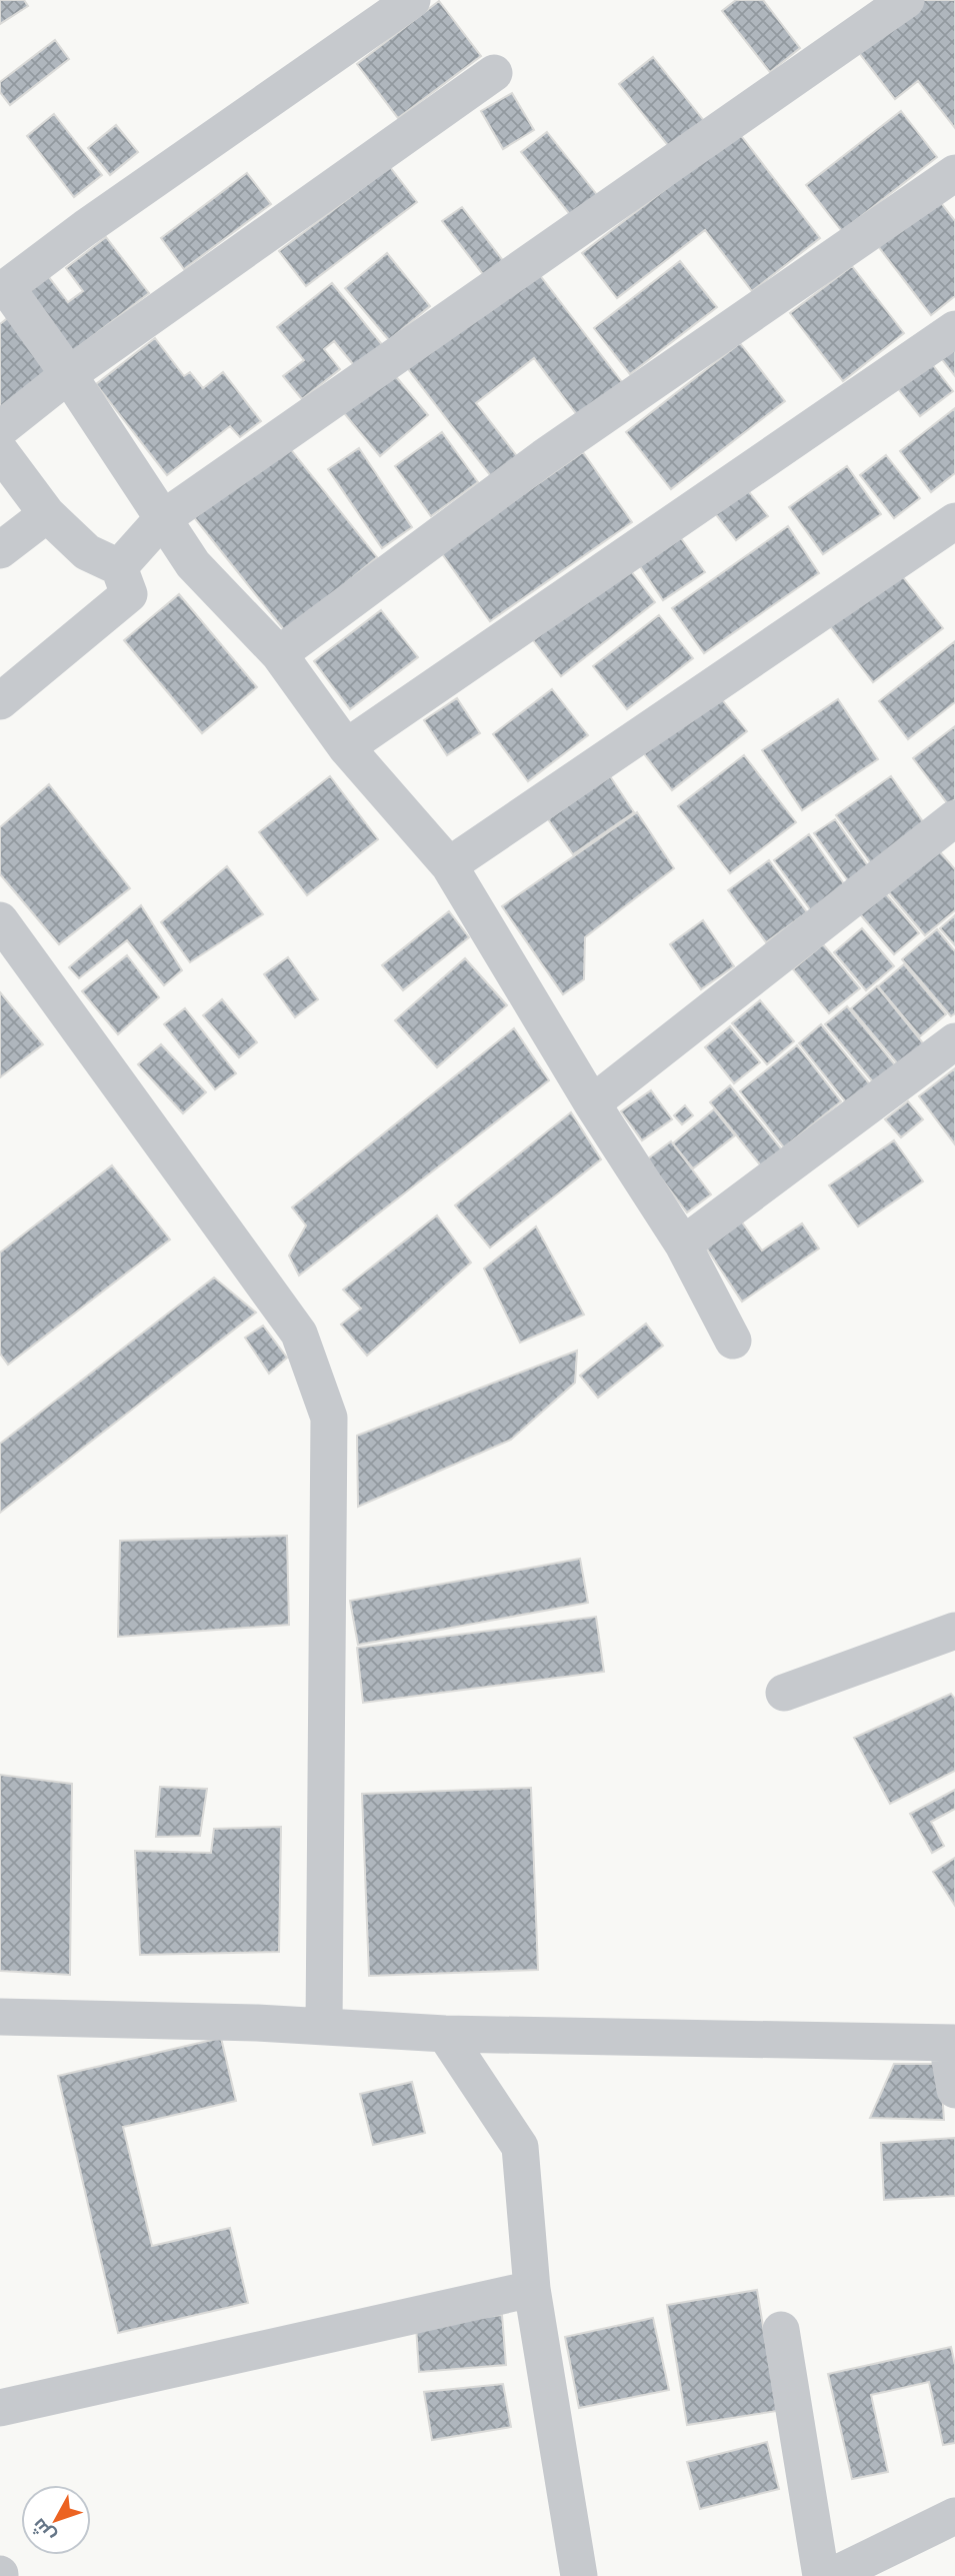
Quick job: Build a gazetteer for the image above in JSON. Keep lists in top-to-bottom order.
{
  "north": "bottom left"
}
